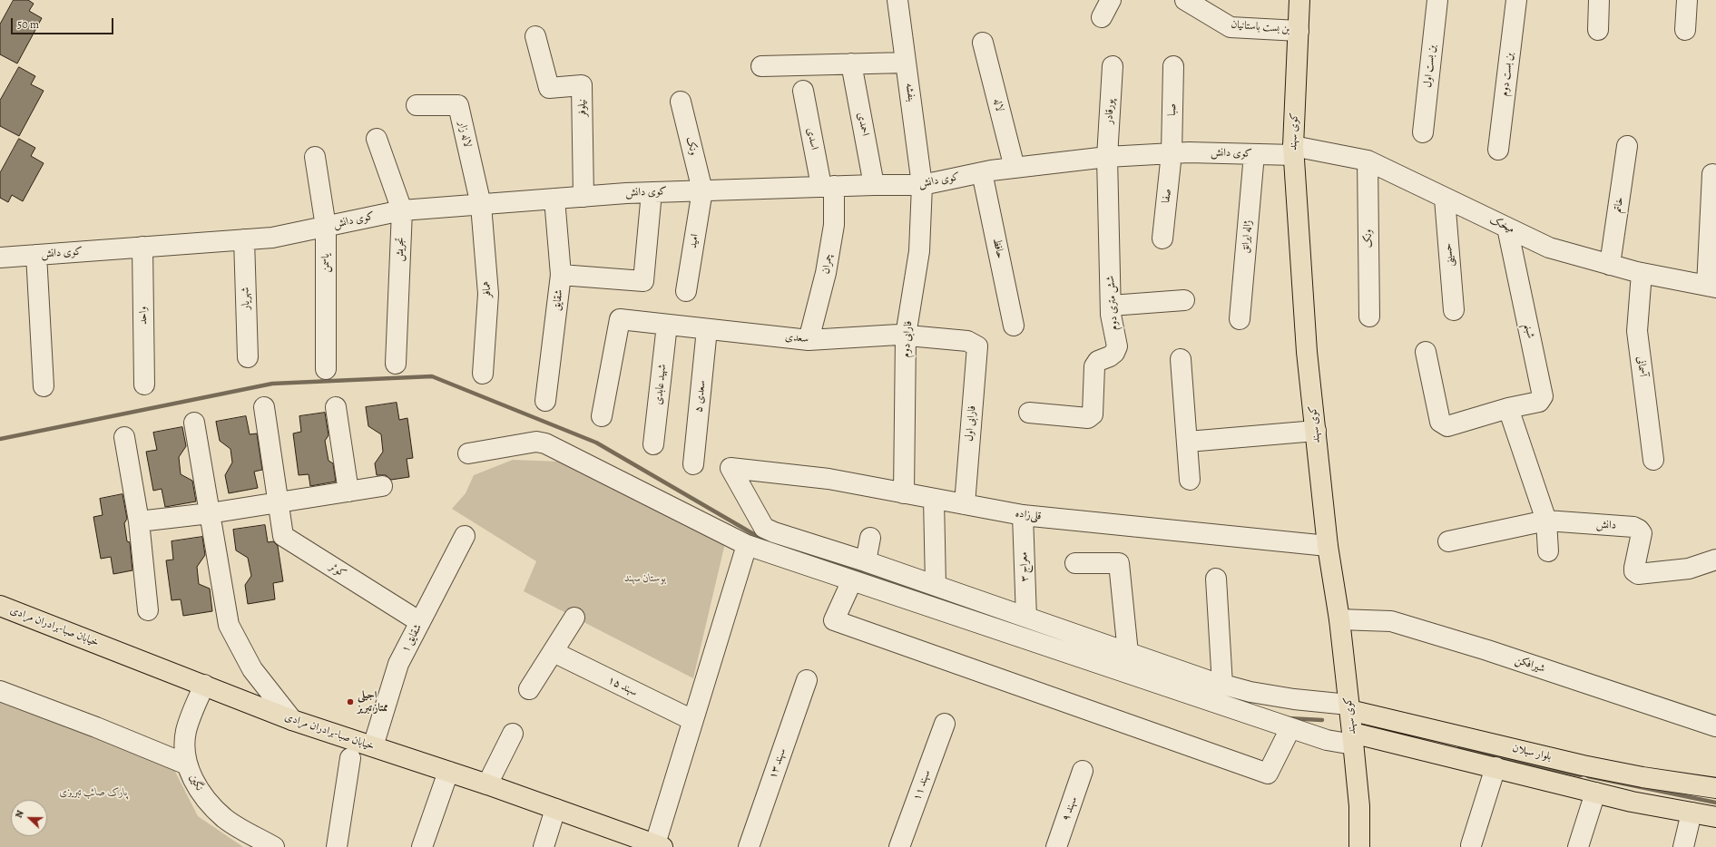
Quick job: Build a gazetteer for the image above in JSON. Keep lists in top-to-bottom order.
{
  "streets": {
    "main road": ["کوی سهند", "خیابان صبا-برادران مرادی", "بلوار سبلان"],
    "street": [
      "بن بست باستانیان",
      "بن بست اول",
      "بن بست دوم",
      "بنفشه",
      "لاله",
      "نیلوفر",
      "صبا",
      "پورقادر",
      "احمدی",
      "لاله زار",
      "اسدی",
      "ونک",
      "کوی دانش",
      "صفا",
      "خاتم",
      "میخک",
      "ژاله ایرانق",
      "امید",
      "حافظ",
      "تجریش",
      "حسینی",
      "یاسمن",
      "چمران",
      "همافر",
      "شهریار",
      "شقایق",
      "شش متری دوم",
      "واحد",
      "شبنم",
      "سعدی",
      "فارابی دوم",
      "آسمانی",
      "شهید عابدی",
      "سعدی ۵",
      "فارابی اول",
      "قلی‌زاده",
      "دانش",
      "معراج ۳",
      "کوثر",
      "شقایق ۱",
      "شیر‌افکن",
      "سهند ۱۵",
      "سهند ۱۳",
      "نگین",
      "سهند ۱۱",
      "سهند ۹"
    ]
  },
  "crossings": [
    ["بن بست باستانیان", "کوی سهند"],
    ["بنفشه", "کوی دانش"],
    ["بنفشه", "فارابی دوم"],
    ["لاله", "کوی دانش"],
    ["نیلوفر", "کوی دانش"],
    ["صبا", "کوی دانش"],
    ["صبا", "صفا"],
    ["پورقادر", "کوی دانش"],
    ["پورقادر", "شش متری دوم"],
    ["احمدی", "کوی دانش"],
    ["کوی سهند", "کوی دانش"],
    ["کوی سهند", "میخک"],
    ["کوی سهند", "قلی‌زاده"],
    ["کوی سهند", "شیر‌افکن"],
    ["کوی سهند", "بلوار سبلان"],
    ["لاله زار", "کوی دانش"],
    ["لاله زار", "همافر"],
    ["اسدی", "کوی دانش"],
    ["اسدی", "چمران"],
    ["ونک", "کوی دانش"],
    ["ونک", "میخک"],
    ["ونک", "امید"],
    ["کوی دانش", "صفا"],
    ["کوی دانش", "میخک"],
    ["کوی دانش", "ژاله ایرانق"],
    ["کوی دانش", "امید"],
    ["کوی دانش", "حافظ"],
    ["کوی دانش", "تجریش"],
    ["کوی دانش", "یاسمن"],
    ["کوی دانش", "چمران"],
    ["کوی دانش", "همافر"],
    ["کوی دانش", "شهریار"],
    ["کوی دانش", "شقایق"],
    ["کوی دانش", "شش متری دوم"],
    ["کوی دانش", "واحد"],
    ["کوی دانش", "فارابی دوم"],
    ["خاتم", "میخک"],
    ["میخک", "حسینی"],
    ["میخک", "شبنم"],
    ["میخک", "آسمانی"],
    ["چمران", "سعدی"],
    ["سعدی", "فارابی دوم"],
    ["سعدی", "شهید عابدی"],
    ["سعدی", "سعدی ۵"],
    ["سعدی", "فارابی اول"],
    ["فارابی دوم", "قلی‌زاده"],
    ["فارابی اول", "قلی‌زاده"],
    ["قلی‌زاده", "معراج ۳"],
    ["کوثر", "شقایق ۱"],
    ["خیابان صبا-برادران مرادی", "شقایق ۱"],
    ["خیابان صبا-برادران مرادی", "نگین"]
  ],
  "parks": ["بوستان سهند", "پارک صائب تبریزی"],
  "places": ["اجیلی ممتاز تبریز"],
  "scale_bar": "50 m",
  "north": "left"
}
